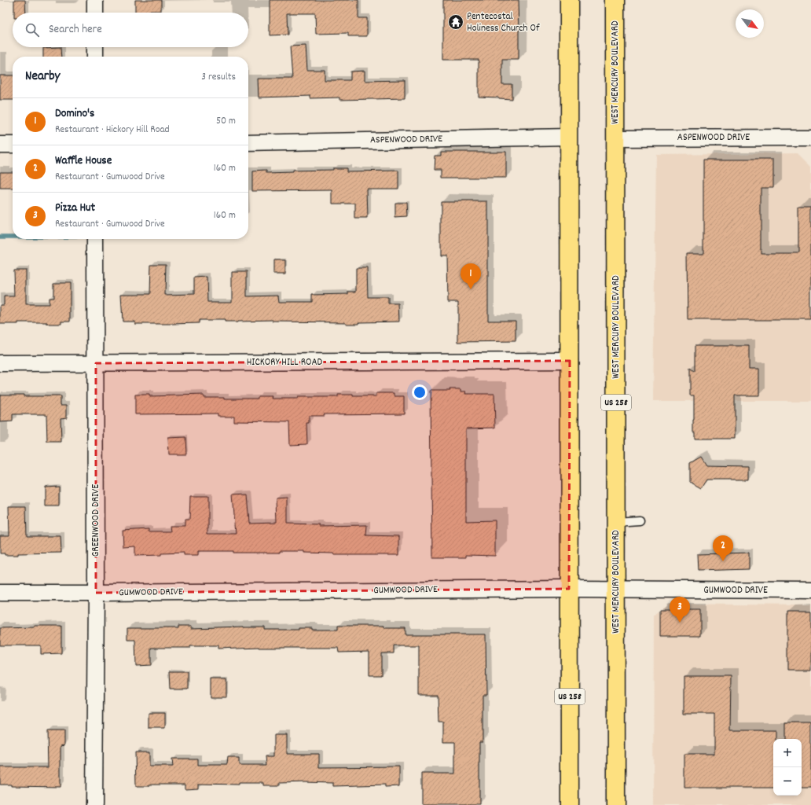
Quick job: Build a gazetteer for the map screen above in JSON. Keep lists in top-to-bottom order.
{
  "streets": {
    "highway": ["WEST MERCURY BOULEVARD", "US 258"],
    "street": [
      "ASPENWOOD DRIVE",
      "HICKORY HILL ROAD",
      "GREENWOOD DRIVE",
      "GUMWOOD DRIVE"
    ]
  },
  "crossings": [
    ["WEST MERCURY BOULEVARD", "ASPENWOOD DRIVE"],
    ["WEST MERCURY BOULEVARD", "GUMWOOD DRIVE"],
    ["ASPENWOOD DRIVE", "US 258"],
    ["HICKORY HILL ROAD", "US 258"],
    ["HICKORY HILL ROAD", "GREENWOOD DRIVE"],
    ["US 258", "GUMWOOD DRIVE"],
    ["GREENWOOD DRIVE", "GUMWOOD DRIVE"]
  ],
  "places": {
    "temple": ["Pentecostal Holiness Church Of"]
  },
  "north": "bottom right",
  "page": {
    "search": "Search here",
    "heading": ["Nearby", "3 results"],
    "list": [
      {
        "mark": "1",
        "name": "Domino's",
        "note": "Restaurant · Hickory Hill Road",
        "value": "50 m"
      },
      {
        "mark": "2",
        "name": "Waffle House",
        "note": "Restaurant · Gumwood Drive",
        "value": "160 m"
      },
      {
        "mark": "3",
        "name": "Pizza Hut",
        "note": "Restaurant · Gumwood Drive",
        "value": "160 m"
      }
    ],
    "pins": ["1", "2", "3"],
    "map_buttons": ["+", "−"]
  }
}
